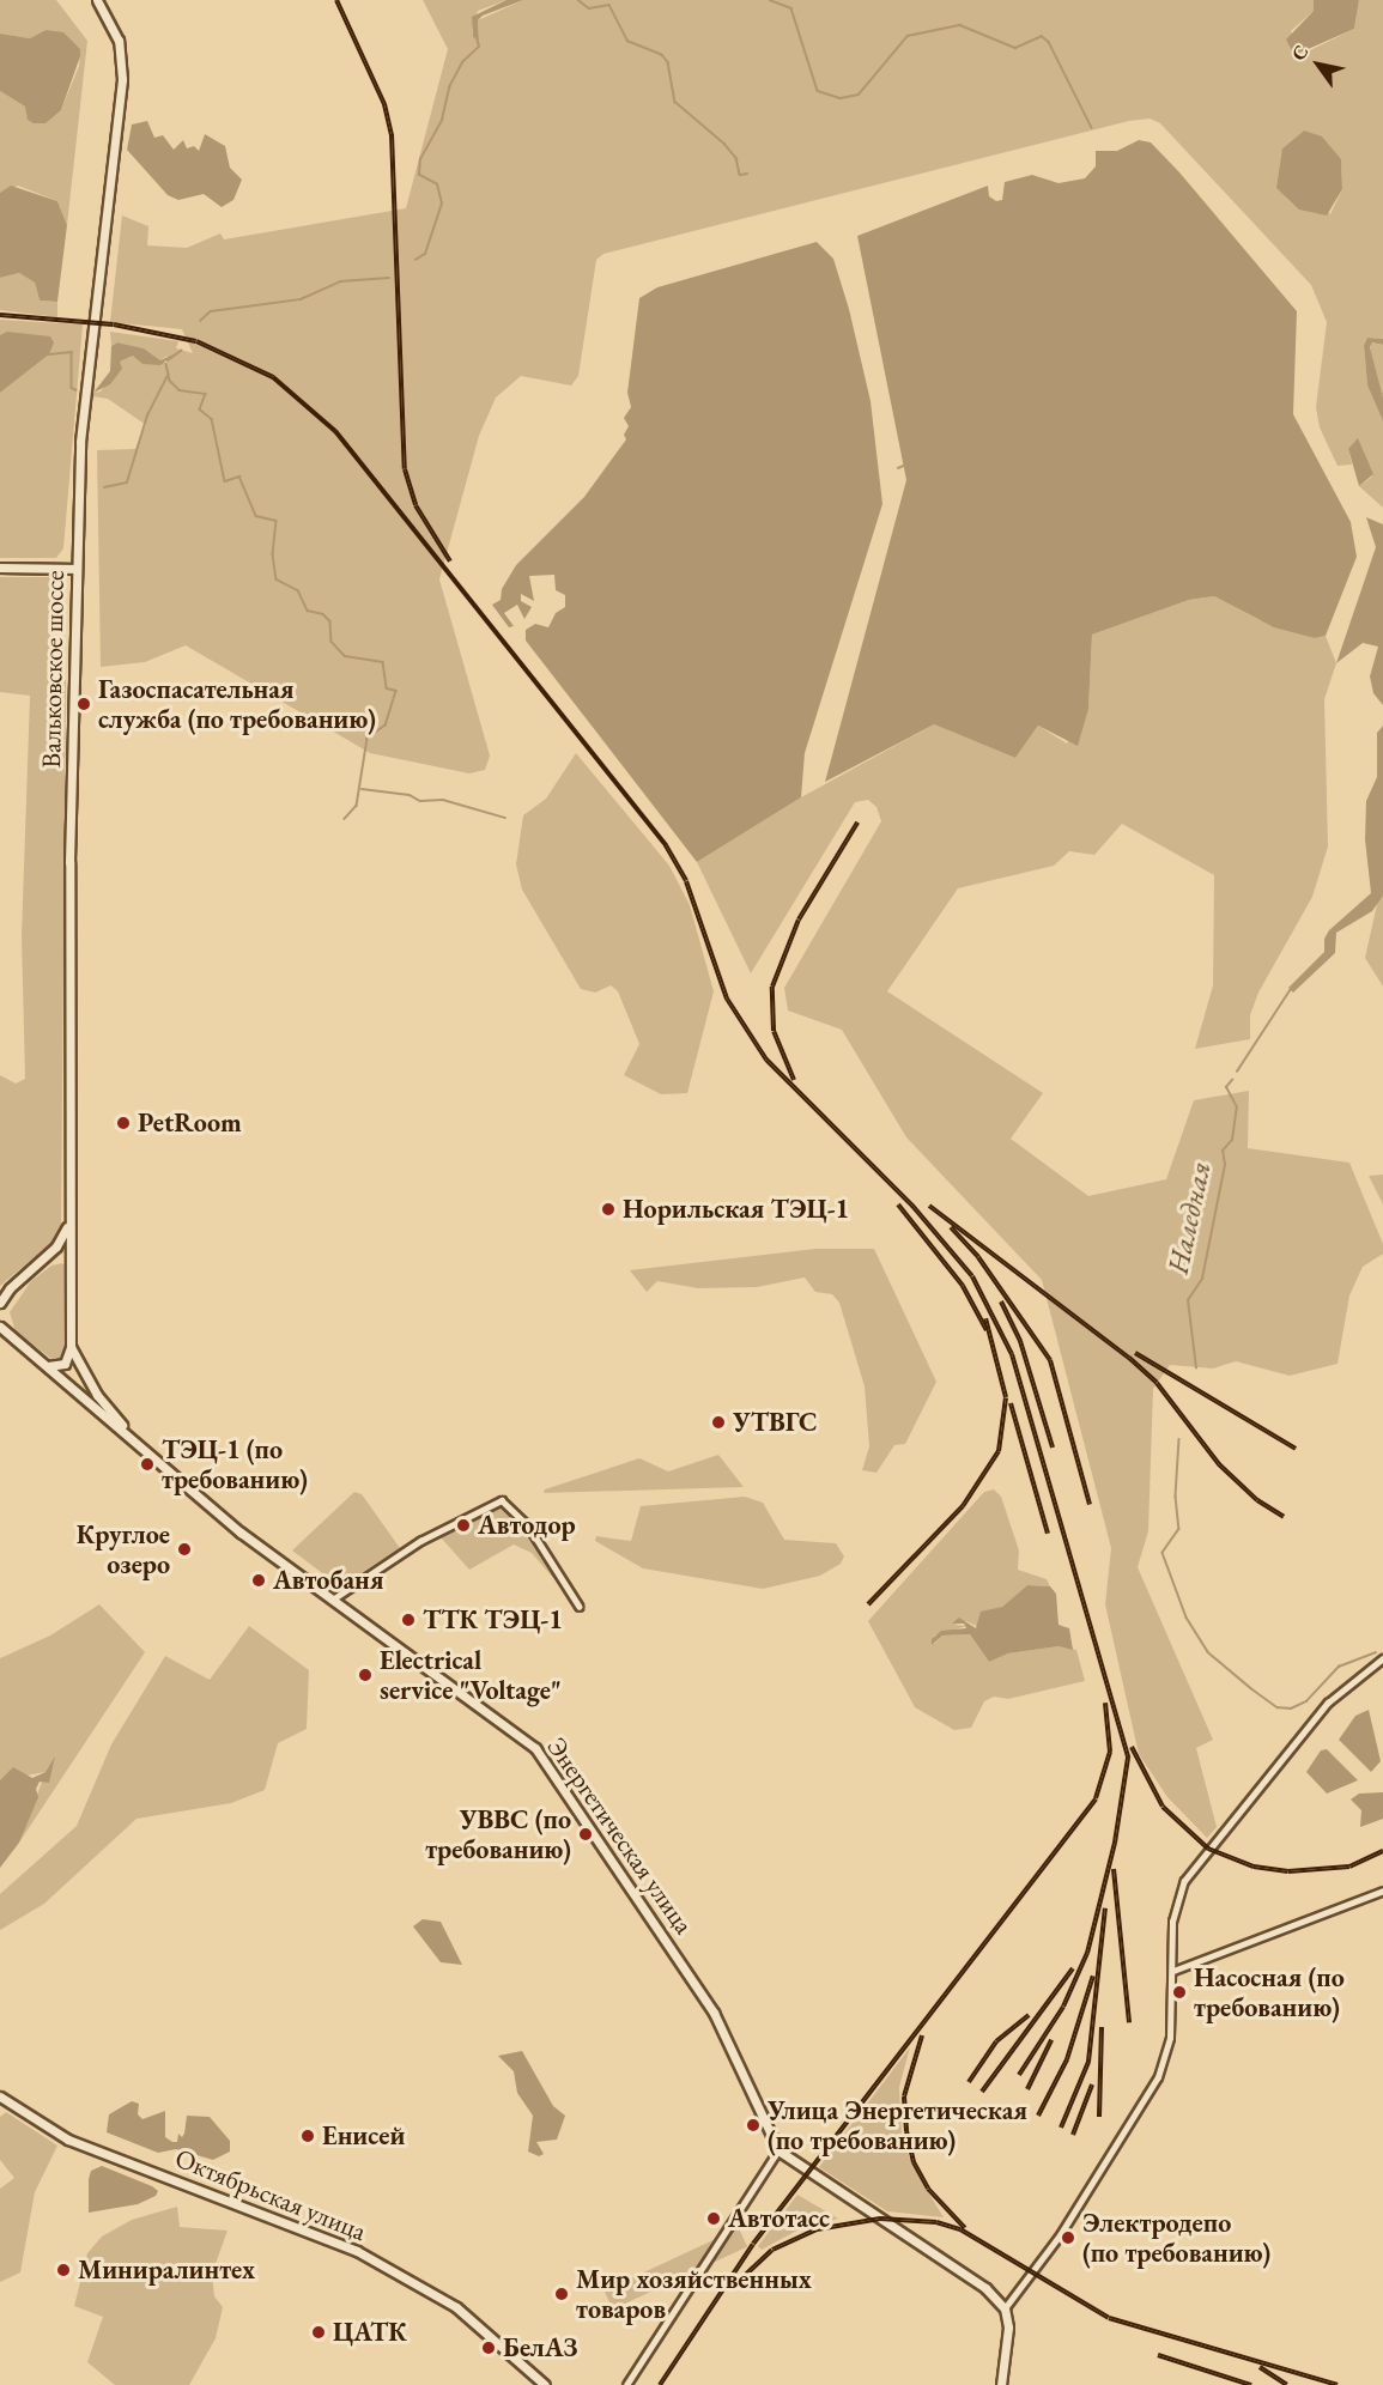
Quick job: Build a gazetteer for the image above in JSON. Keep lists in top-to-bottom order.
{
  "streets": {
    "street": ["Вальковское шоссе", "Энергетическая улица", "Октябрьская улица"]
  },
  "crossings": [
    ["Вальковское шоссе", "Энергетическая улица"]
  ],
  "water": ["Наледная"],
  "places": [
    "Газоспасательная служба (по требованию)",
    "PetRoom",
    "Норильская ТЭЦ-1",
    "УТВГС",
    "ТЭЦ-1 (по требованию)",
    "Автодор",
    "Круглое озеро",
    "Автобаня",
    "ТТК ТЭЦ-1",
    "Electrical service \"Voltage\"",
    "УВВС (по требованию)",
    "Насосная (по требованию)",
    "Улица Энергетическая (по требованию)",
    "Енисей",
    "Автотасс",
    "Электродепо (по требованию)",
    "Миниралинтех",
    "Мир хозяйственных товаров",
    "ЦАТК",
    "БелАЗ"
  ],
  "north": "top left"
}
